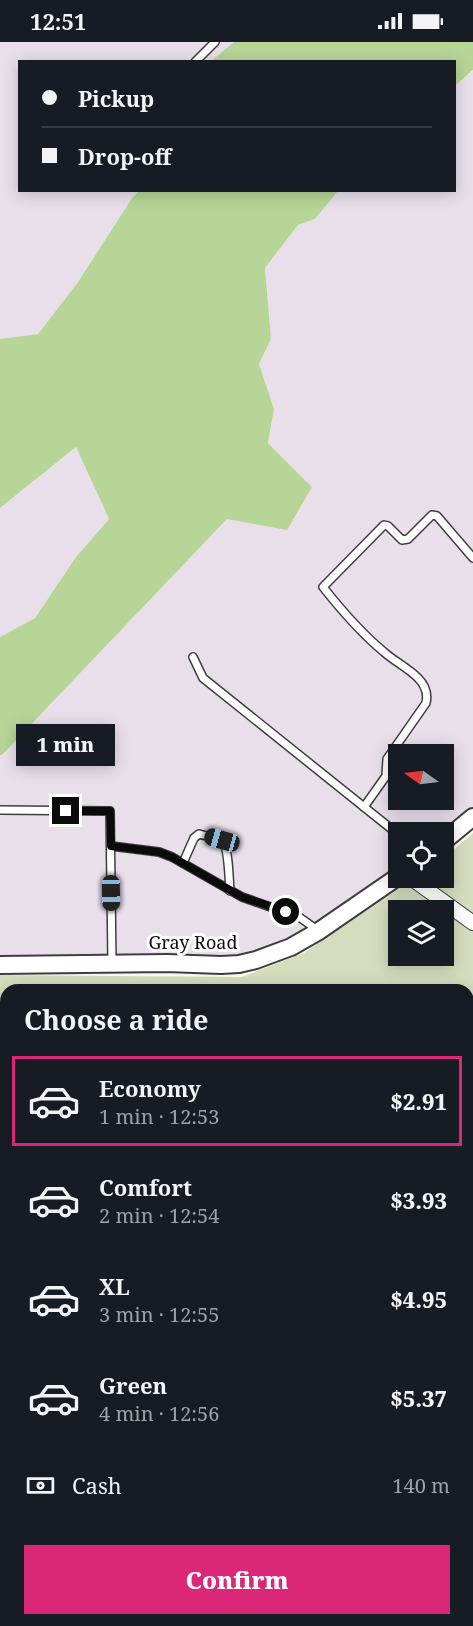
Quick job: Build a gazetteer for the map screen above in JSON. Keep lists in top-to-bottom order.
{
  "streets": {
    "street": ["Gray Road"]
  },
  "north": "left",
  "page": {
    "status": "12:51",
    "banner": ["Pickup", "Drop-off"],
    "bubble": "1 min",
    "heading": "Choose a ride",
    "list": [
      {
        "name": "Economy",
        "note": "1 min · 12:53",
        "value": "$2.91"
      },
      {
        "name": "Comfort",
        "note": "2 min · 12:54",
        "value": "$3.93"
      },
      {
        "name": "XL",
        "note": "3 min · 12:55",
        "value": "$4.95"
      },
      {
        "name": "Green",
        "note": "4 min · 12:56",
        "value": "$5.37"
      }
    ],
    "pay": ["Cash", "140 m"],
    "buttons": "Confirm"
  }
}
